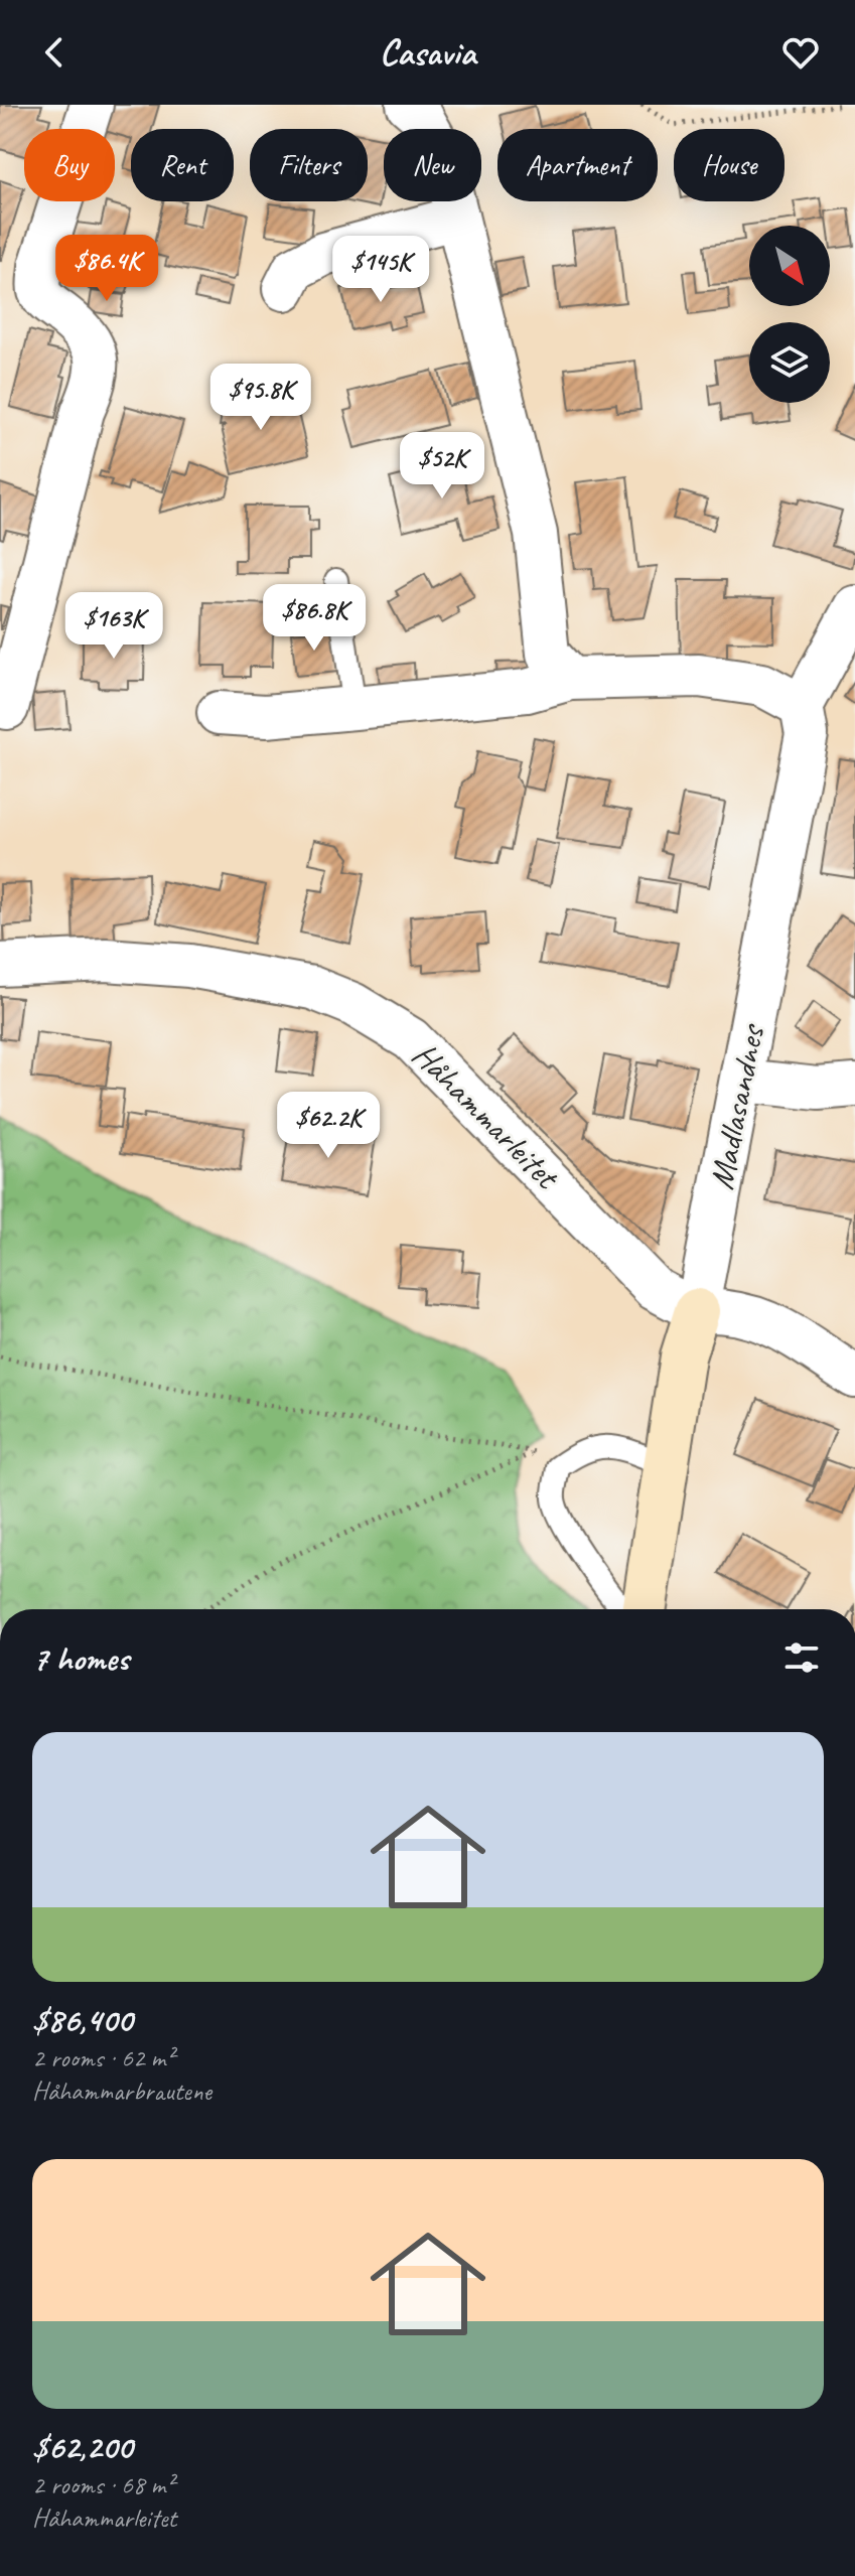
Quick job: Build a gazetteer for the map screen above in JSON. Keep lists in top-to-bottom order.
{
  "streets": {
    "street": ["Madlasandnes", "Håhammarleitet"]
  },
  "crossings": [
    ["Madlasandnes", "Håhammarleitet"]
  ],
  "north": "bottom right",
  "page": {
    "header": "Casavia",
    "chip": [
      "Buy",
      "Rent",
      "Filters",
      "New",
      "Apartment",
      "House"
    ],
    "price": [
      "$86.4K",
      "$145K",
      "$95.8K",
      "$52K",
      "$86.8K",
      "$163K",
      "$62.2K"
    ],
    "heading": "7 homes",
    "list": [
      {
        "name": "$86,400",
        "note": "2 rooms · 62 m² · Håhammarbrautene"
      },
      {
        "name": "$62,200",
        "note": "2 rooms · 68 m² · Håhammarleitet"
      }
    ]
  }
}
